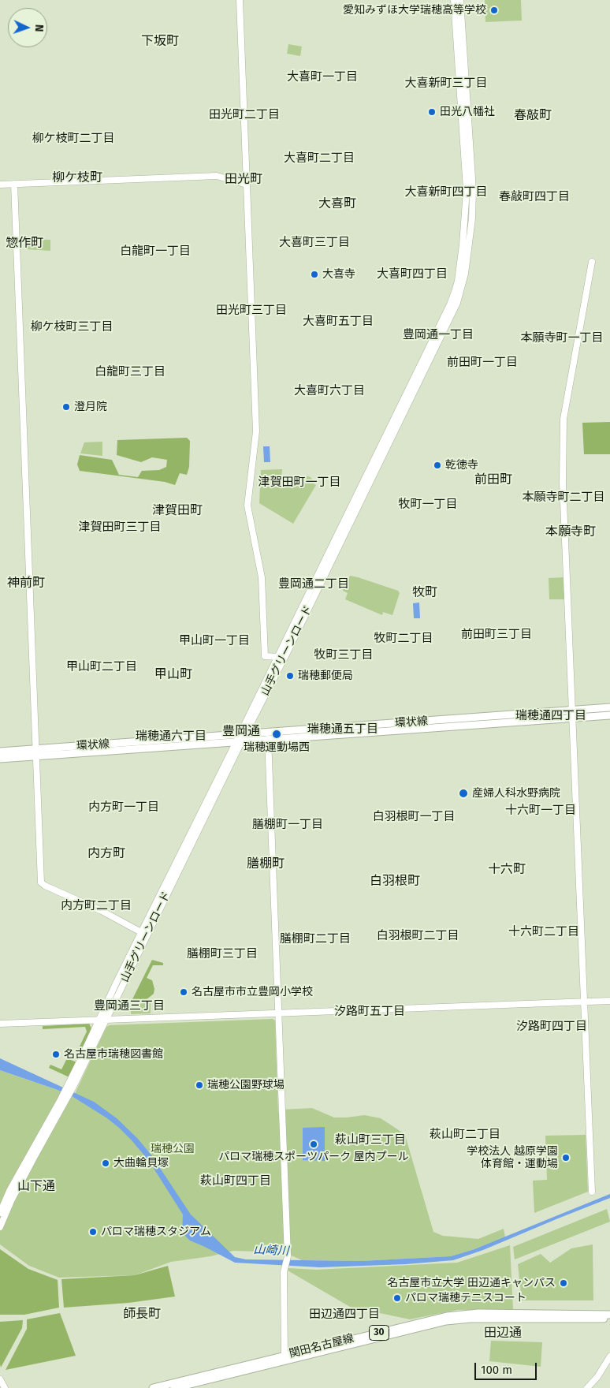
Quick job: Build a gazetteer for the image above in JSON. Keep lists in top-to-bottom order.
{
  "streets": {
    "main road": ["環状線", "30", "関田名古屋線"],
    "street": ["山手グリーンロード"]
  },
  "crossings": [
    ["山手グリーンロード", "環状線"]
  ],
  "districts": [
    "下坂町",
    "大喜町一丁目",
    "大喜新町三丁目",
    "田光町二丁目",
    "春敲町",
    "柳ケ枝町二丁目",
    "大喜町二丁目",
    "柳ケ枝町",
    "田光町",
    "大喜新町四丁目",
    "春敲町四丁目",
    "大喜町",
    "大喜町三丁目",
    "惣作町",
    "白龍町一丁目",
    "大喜町四丁目",
    "田光町三丁目",
    "大喜町五丁目",
    "柳ケ枝町三丁目",
    "豊岡通一丁目",
    "本願寺町一丁目",
    "前田町一丁目",
    "白龍町三丁目",
    "大喜町六丁目",
    "前田町",
    "津賀田町一丁目",
    "本願寺町二丁目",
    "牧町一丁目",
    "津賀田町",
    "津賀田町三丁目",
    "本願寺町",
    "神前町",
    "豊岡通二丁目",
    "牧町",
    "前田町三丁目",
    "牧町二丁目",
    "甲山町一丁目",
    "牧町三丁目",
    "甲山町二丁目",
    "甲山町",
    "瑞穂通四丁目",
    "瑞穂通五丁目",
    "豊岡通",
    "瑞穂通六丁目",
    "内方町一丁目",
    "十六町一丁目",
    "白羽根町一丁目",
    "膳棚町一丁目",
    "内方町",
    "膳棚町",
    "十六町",
    "白羽根町",
    "内方町二丁目",
    "十六町二丁目",
    "白羽根町二丁目",
    "膳棚町二丁目",
    "膳棚町三丁目",
    "豊岡通三丁目",
    "汐路町五丁目",
    "汐路町四丁目",
    "萩山町二丁目",
    "萩山町三丁目",
    "萩山町四丁目",
    "山下通",
    "師長町",
    "田辺通四丁目",
    "田辺通"
  ],
  "water": ["山崎川"],
  "parks": ["瑞穂公園"],
  "places": [
    "愛知みずほ大学瑞穂高等学校",
    "田光八幡社",
    "大喜寺",
    "澄月院",
    "乾徳寺",
    "瑞穂郵便局",
    "瑞穂運動場西",
    "産婦人科水野病院",
    "名古屋市市立豊岡小学校",
    "名古屋市瑞穂図書館",
    "瑞穂公園野球場",
    "パロマ瑞穂スポーツパーク 屋内プール",
    "学校法人 越原学園 体育館・運動場",
    "大曲輪貝塚",
    "パロマ瑞穂スタジアム",
    "名古屋市立大学 田辺通キャンパス",
    "パロマ瑞穂テニスコート"
  ],
  "scale_bar": "100 m",
  "north": "right"
}
